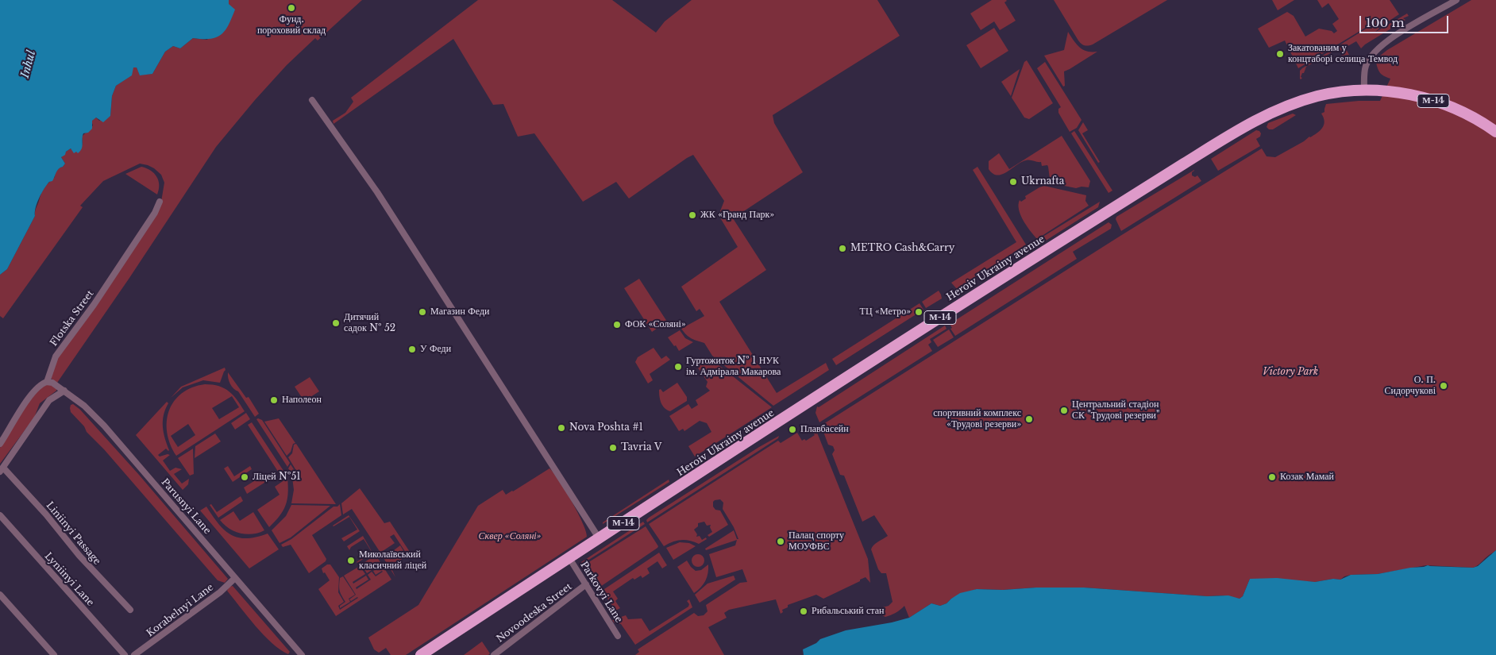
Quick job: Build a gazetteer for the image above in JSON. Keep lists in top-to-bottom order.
{
  "streets": {
    "highway": ["М-14", "Heroiv Ukrainy avenue"],
    "street": [
      "Flotska Street",
      "Parusnyi Lane",
      "Liniinyi Passage",
      "Lyniinyi Lane",
      "Parkovyi Lane",
      "Korabelnyi Lane",
      "Novoodeska Street"
    ]
  },
  "crossings": [
    ["М-14", "Heroiv Ukrainy avenue"],
    ["Heroiv Ukrainy avenue", "Parkovyi Lane"],
    ["Flotska Street", "Parusnyi Lane"],
    ["Parusnyi Lane", "Korabelnyi Lane"],
    ["Parkovyi Lane", "Novoodeska Street"]
  ],
  "water": ["Inhul"],
  "parks": ["Victory Park", "Сквер «Соляні»"],
  "places": [
    "Фунд. пороховий склад",
    "Закатованим у концтаборі селища Темвод",
    "Ukrnafta",
    "ЖК «Гранд Парк»",
    "METRO Cash&Carry",
    "Магазин Феди",
    "ТЦ «Метро»",
    "Дитячий садок № 52",
    "ФОК «Соляні»",
    "У Феди",
    "Гуртожиток № 1 НУК ім. Адмірала Макарова",
    "О. П. Сидорчукові",
    "Наполеон",
    "Центральний стадіон СК \"Трудові резерви\"",
    "спортивний комплекс «Трудові резерви»",
    "Nova Poshta #1",
    "Плавбасейн",
    "Tavria V",
    "Ліцей №51",
    "Козак Мамай",
    "Палац спорту МОУФВС",
    "Миколаївський класичний ліцей",
    "Рибальський стан"
  ],
  "scale_bar": "100 m"
}
